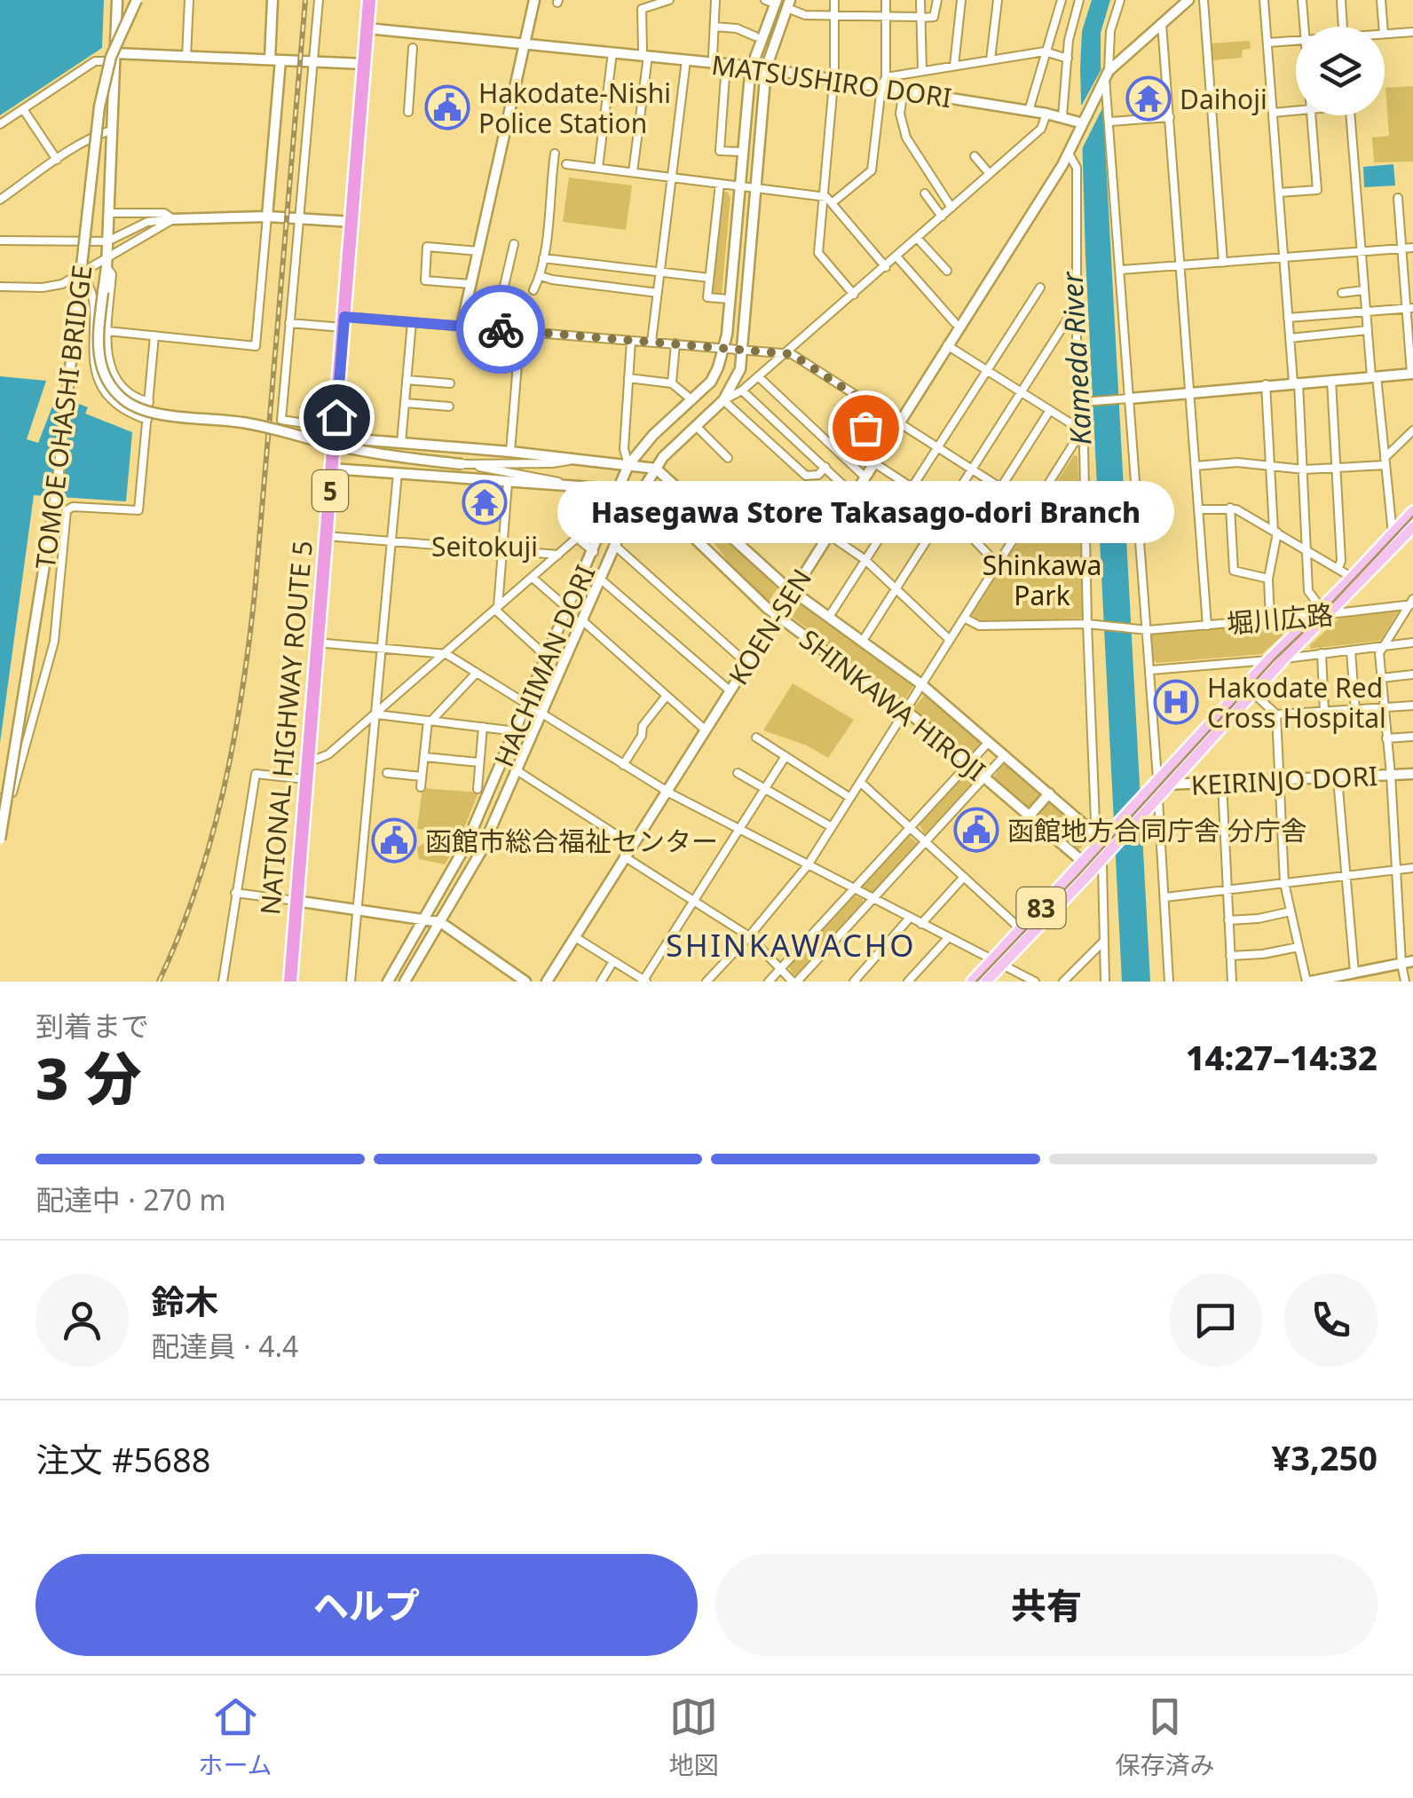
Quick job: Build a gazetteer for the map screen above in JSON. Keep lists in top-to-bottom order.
{
  "streets": {
    "highway": ["5", "NATIONAL HIGHWAY ROUTE 5"],
    "main road": ["83"],
    "street": [
      "MATSUSHIRO DORI",
      "TOMOE OHASHI BRIDGE",
      "堀川広路",
      "KOEN-SEN",
      "HACHIMAN DORI",
      "SHINKAWA HIROJI",
      "KEIRINJO DORI"
    ]
  },
  "crossings": [
    ["MATSUSHIRO DORI", "KOEN-SEN"],
    ["MATSUSHIRO DORI", "HACHIMAN DORI"],
    ["MATSUSHIRO DORI", "NATIONAL HIGHWAY ROUTE 5"],
    ["堀川広路", "83"],
    ["KOEN-SEN", "SHINKAWA HIROJI"],
    ["HACHIMAN DORI", "SHINKAWA HIROJI"],
    ["SHINKAWA HIROJI", "NATIONAL HIGHWAY ROUTE 5"],
    ["SHINKAWA HIROJI", "83"],
    ["KEIRINJO DORI", "83"]
  ],
  "districts": ["SHINKAWACHO"],
  "water": ["Kameda River"],
  "parks": ["Shinkawa Park"],
  "places": {
    "temple": ["Daihoji", "Seitokuji"],
    "public building": ["Hakodate-Nishi Police Station", "函館地方合同庁舎 分庁舎", "函館市総合福祉センター"],
    "other": ["Hasegawa Store Takasago-dori Branch"],
    "hospital": ["Hakodate Red Cross Hospital"]
  },
  "page": {
    "bubble": "Hasegawa Store Takasago-dori Branch",
    "heading": ["3 分", "到着まで", "14:27–14:32"],
    "panel": [
      "鈴木",
      "配達員 · 4.4",
      "注文 #5688",
      "¥3,250"
    ],
    "bar": "配達中 · 270 m",
    "buttons": ["ヘルプ", "共有"],
    "tabs": ["ホーム", "地図", "保存済み"]
  }
}
